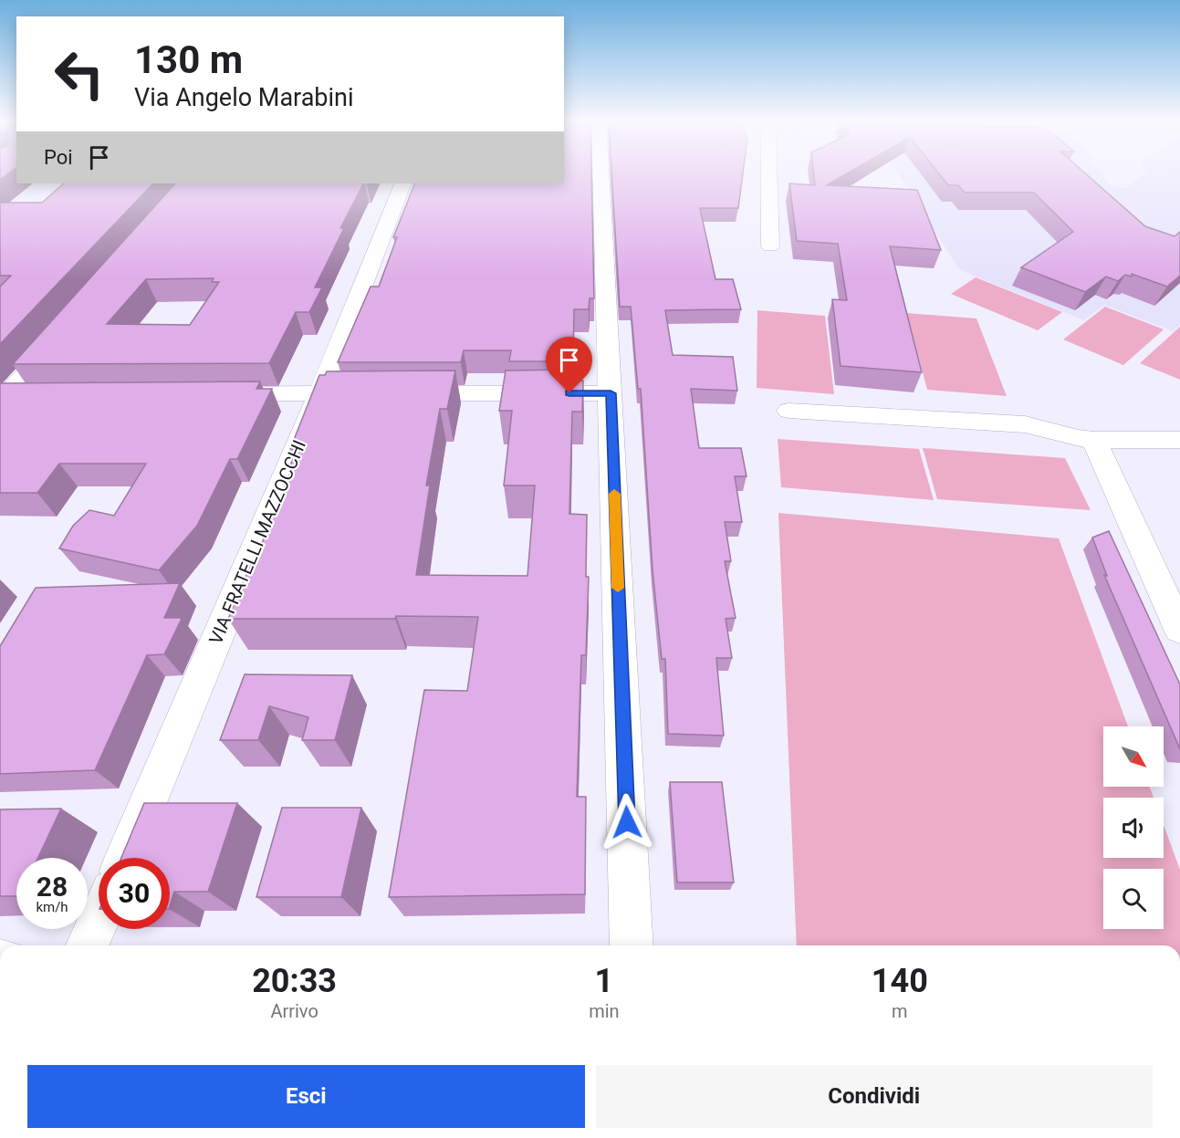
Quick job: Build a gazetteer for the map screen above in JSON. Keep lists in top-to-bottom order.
{
  "streets": {
    "street": ["VIA FRATELLI MAZZOCCHI"]
  },
  "north": "bottom right",
  "page": {
    "turn": ["130 m", "Via Angelo Marabini"],
    "then": "Poi",
    "speed": "28 km/h",
    "limit": "30",
    "eta": [
      "20:33",
      "Arrivo",
      "1",
      "min",
      "140",
      "m"
    ],
    "buttons": ["Esci", "Condividi"]
  }
}
